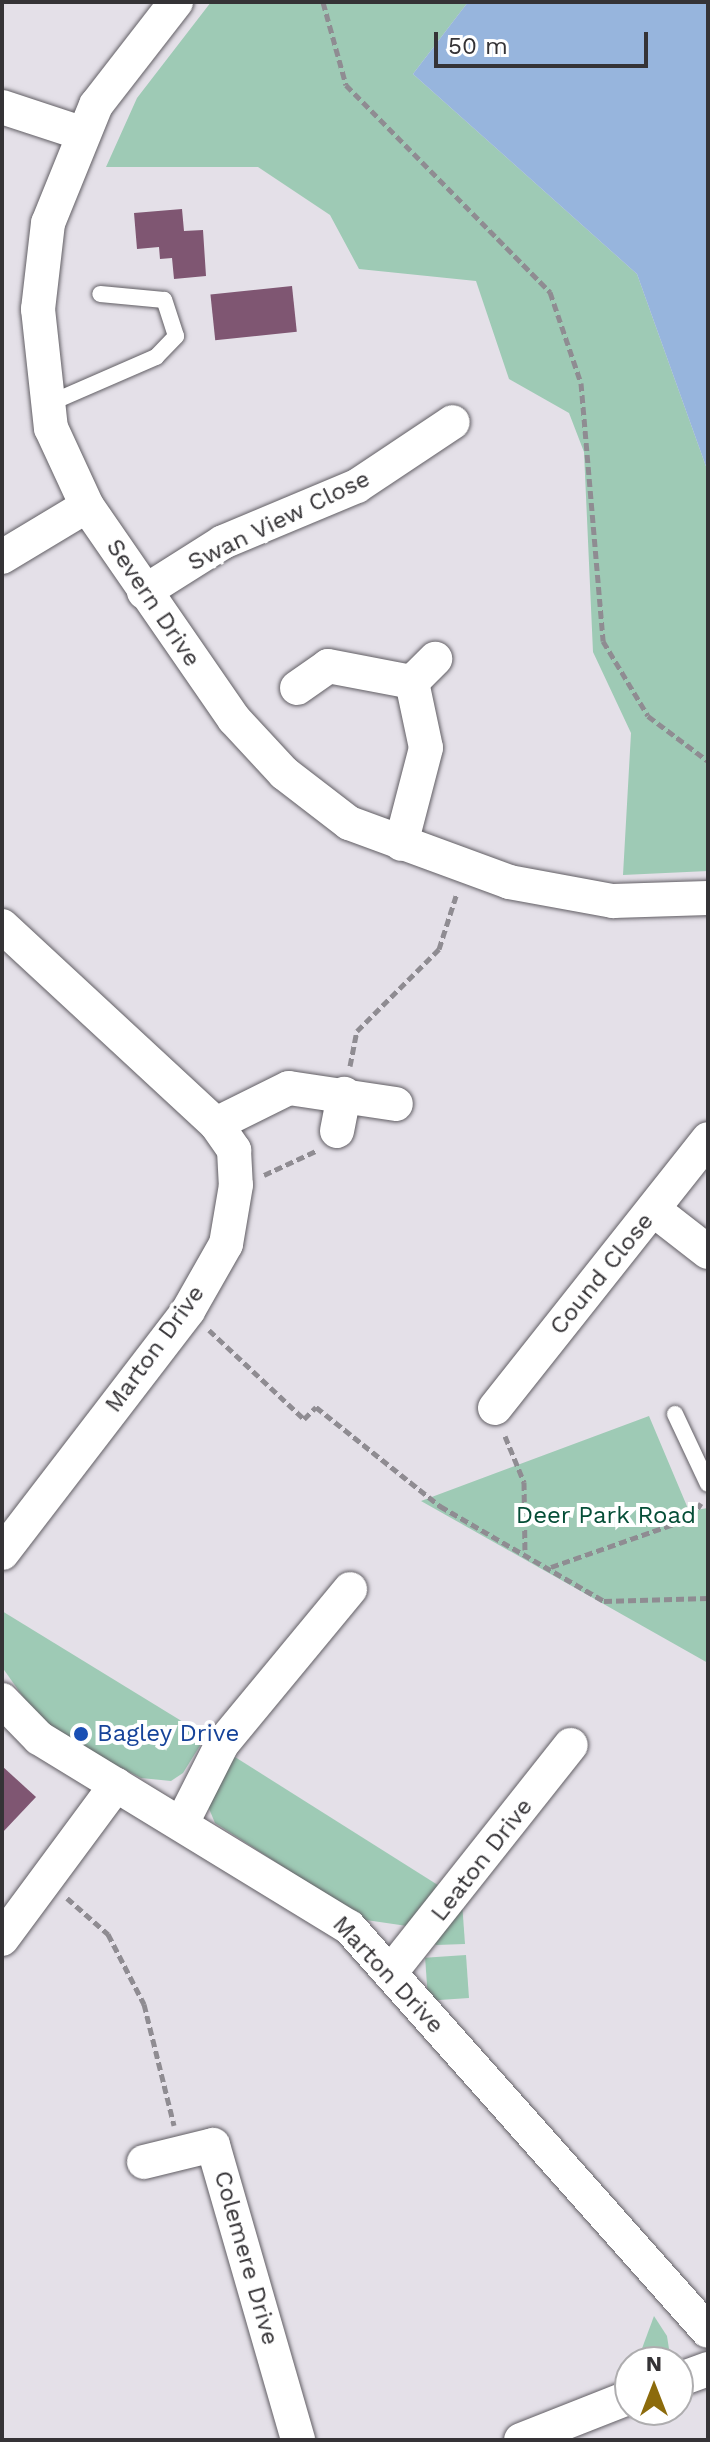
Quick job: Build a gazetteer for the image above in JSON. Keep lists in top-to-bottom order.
{
  "streets": {
    "street": [
      "Swan View Close",
      "Severn Drive",
      "Cound Close",
      "Marton Drive",
      "Leaton Drive",
      "Colemere Drive"
    ]
  },
  "crossings": [
    ["Swan View Close", "Severn Drive"],
    ["Marton Drive", "Leaton Drive"]
  ],
  "parks": ["Deer Park Road"],
  "places": ["Bagley Drive"],
  "scale_bar": "50 m",
  "north": "top"
}
